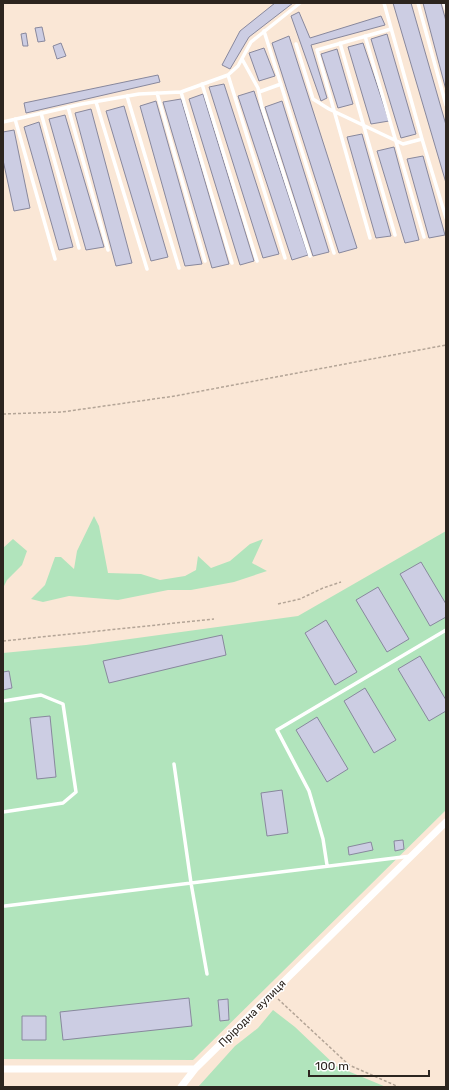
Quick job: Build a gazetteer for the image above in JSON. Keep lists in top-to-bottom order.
{
  "streets": {
    "street": ["Пріродна вулиця"]
  },
  "scale_bar": "100 m"
}
